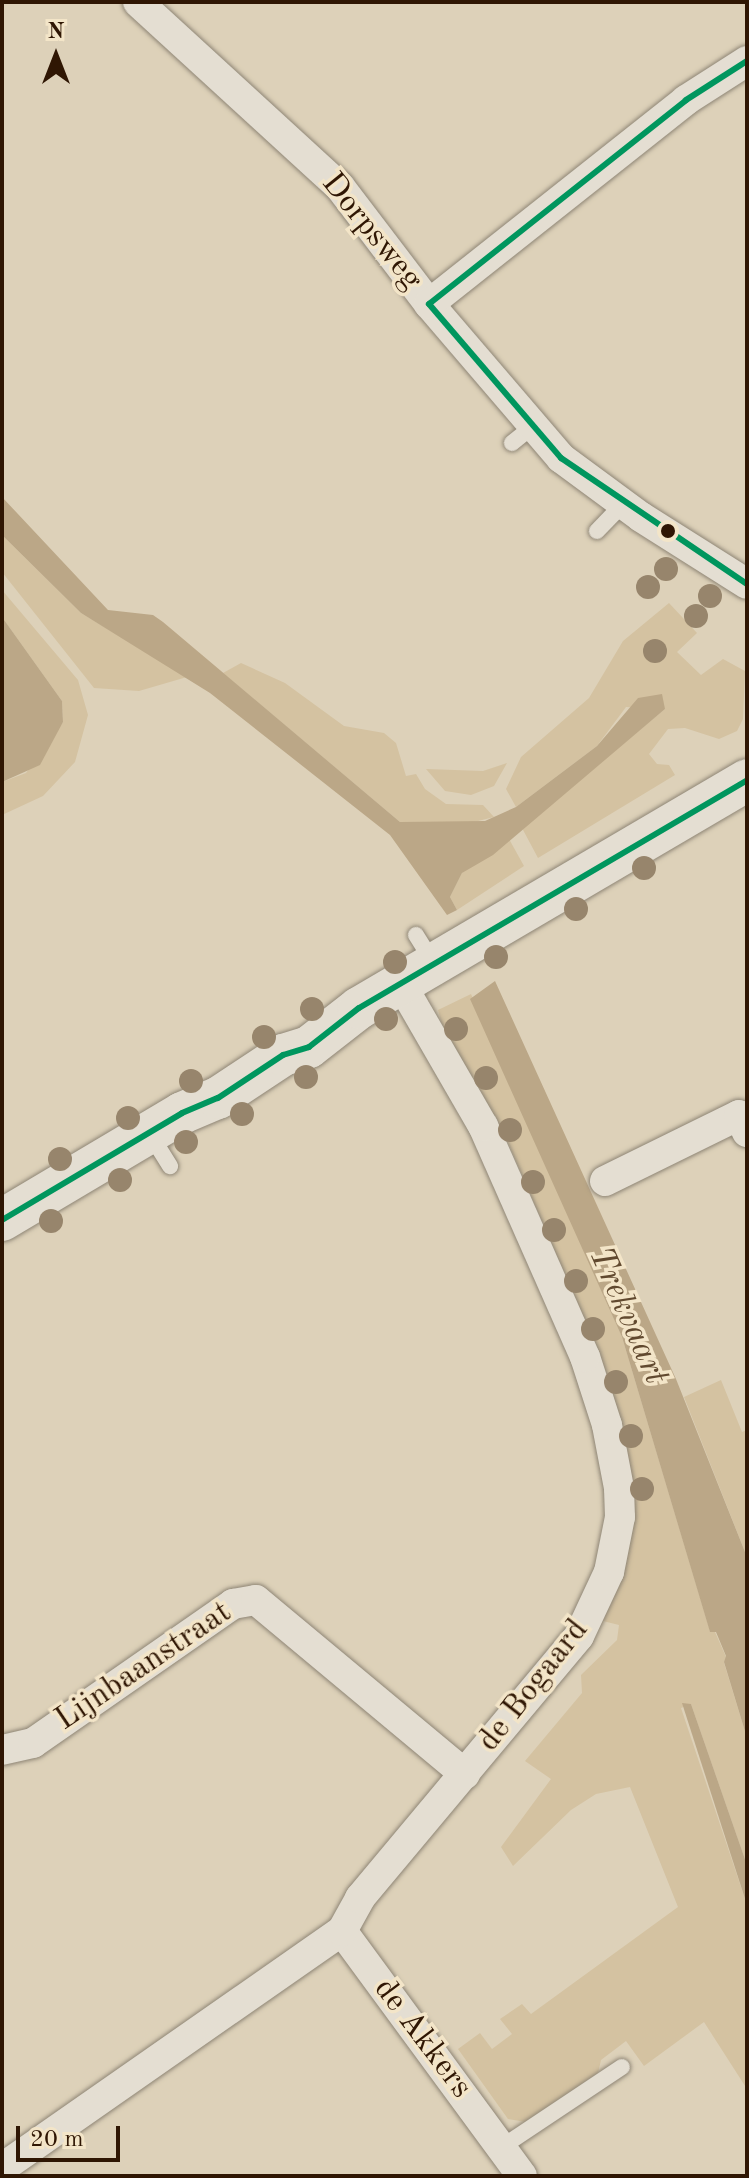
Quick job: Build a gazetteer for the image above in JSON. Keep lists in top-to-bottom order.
{
  "streets": {
    "street": [
      "Dorpsweg",
      "Lijnbaanstraat",
      "de Bogaard",
      "de Akkers"
    ]
  },
  "crossings": [
    ["Lijnbaanstraat", "de Bogaard"],
    ["de Bogaard", "de Akkers"]
  ],
  "water": ["Trekvaart"],
  "scale_bar": "20 m",
  "north": "top"
}
